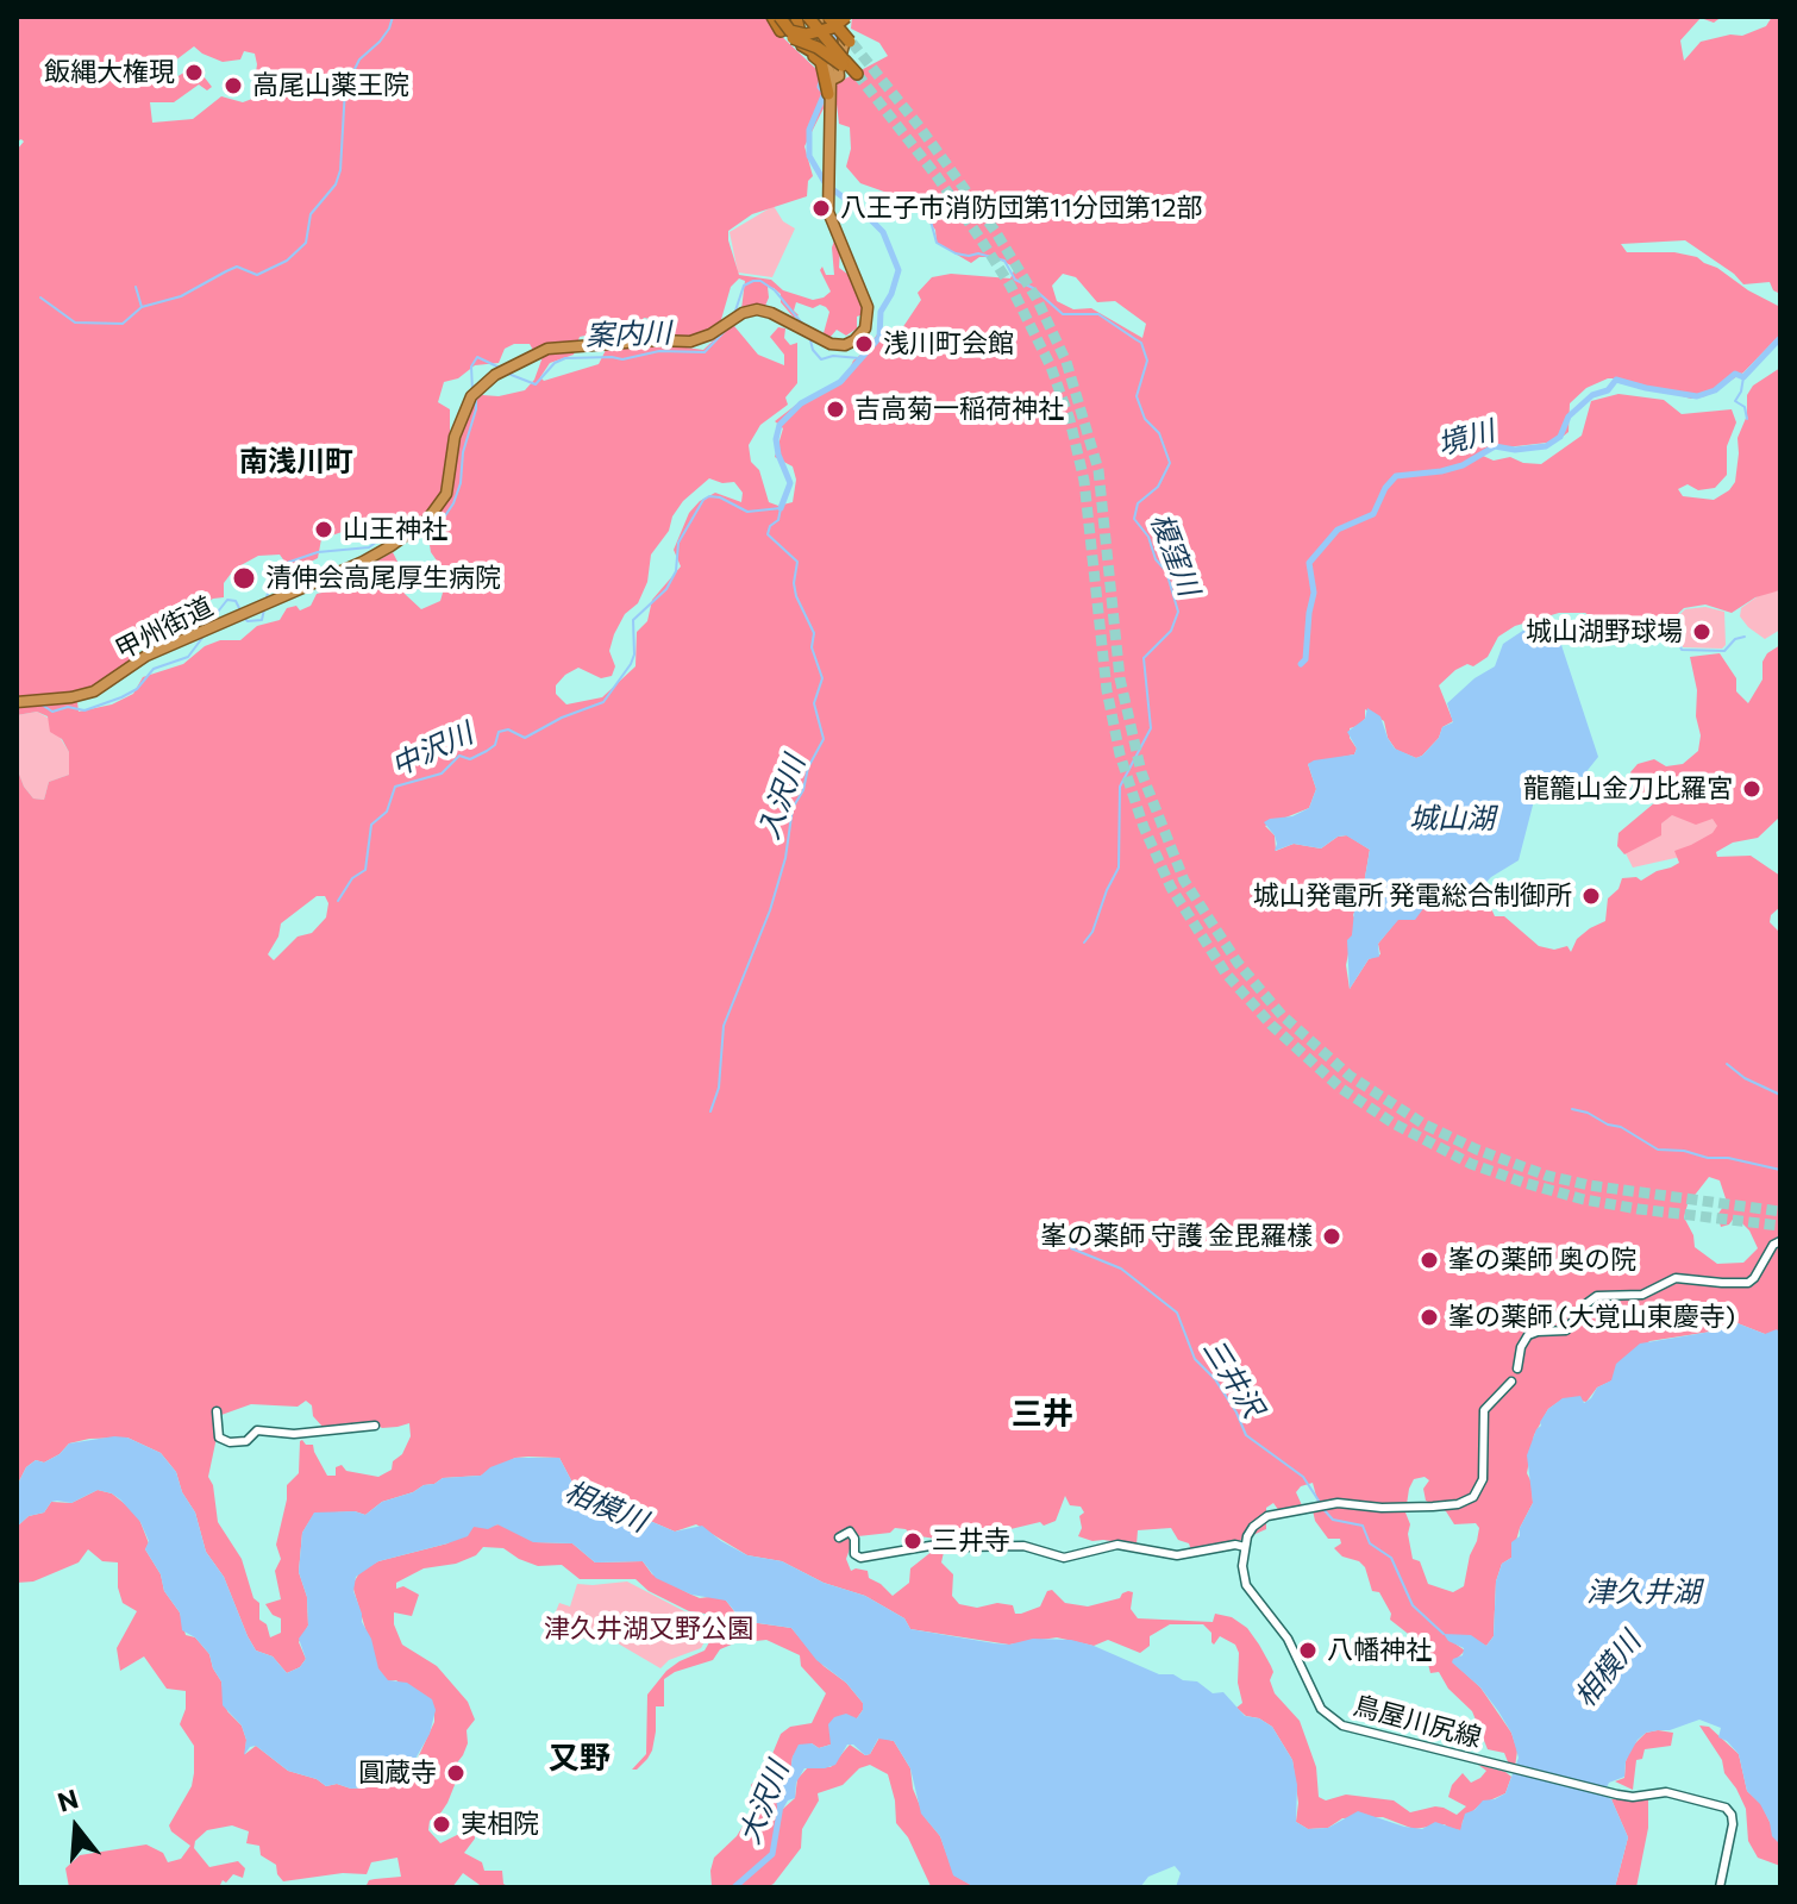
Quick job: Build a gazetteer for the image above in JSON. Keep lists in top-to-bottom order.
{
  "streets": {
    "highway": ["甲州街道"],
    "main road": ["鳥屋川尻線"]
  },
  "districts": ["南浅川町", "三井", "又野"],
  "water": [
    "案内川",
    "境川",
    "榎窪川",
    "中沢川",
    "入沢川",
    "城山湖",
    "三井沢",
    "相模川",
    "津久井湖",
    "大沢川"
  ],
  "parks": ["津久井湖又野公園"],
  "places": [
    "飯縄大権現",
    "高尾山薬王院",
    "八王子市消防団第11分団第12部",
    "浅川町会館",
    "吉高菊一稲荷神社",
    "山王神社",
    "清伸会高尾厚生病院",
    "城山湖野球場",
    "龍籠山金刀比羅宮",
    "城山発電所 発電総合制御所",
    "峯の薬師 守護 金毘羅樣",
    "峯の薬師 奥の院",
    "峯の薬師 (大覚山東慶寺)",
    "三井寺",
    "八幡神社",
    "圓蔵寺",
    "実相院"
  ],
  "north": "top"
}
